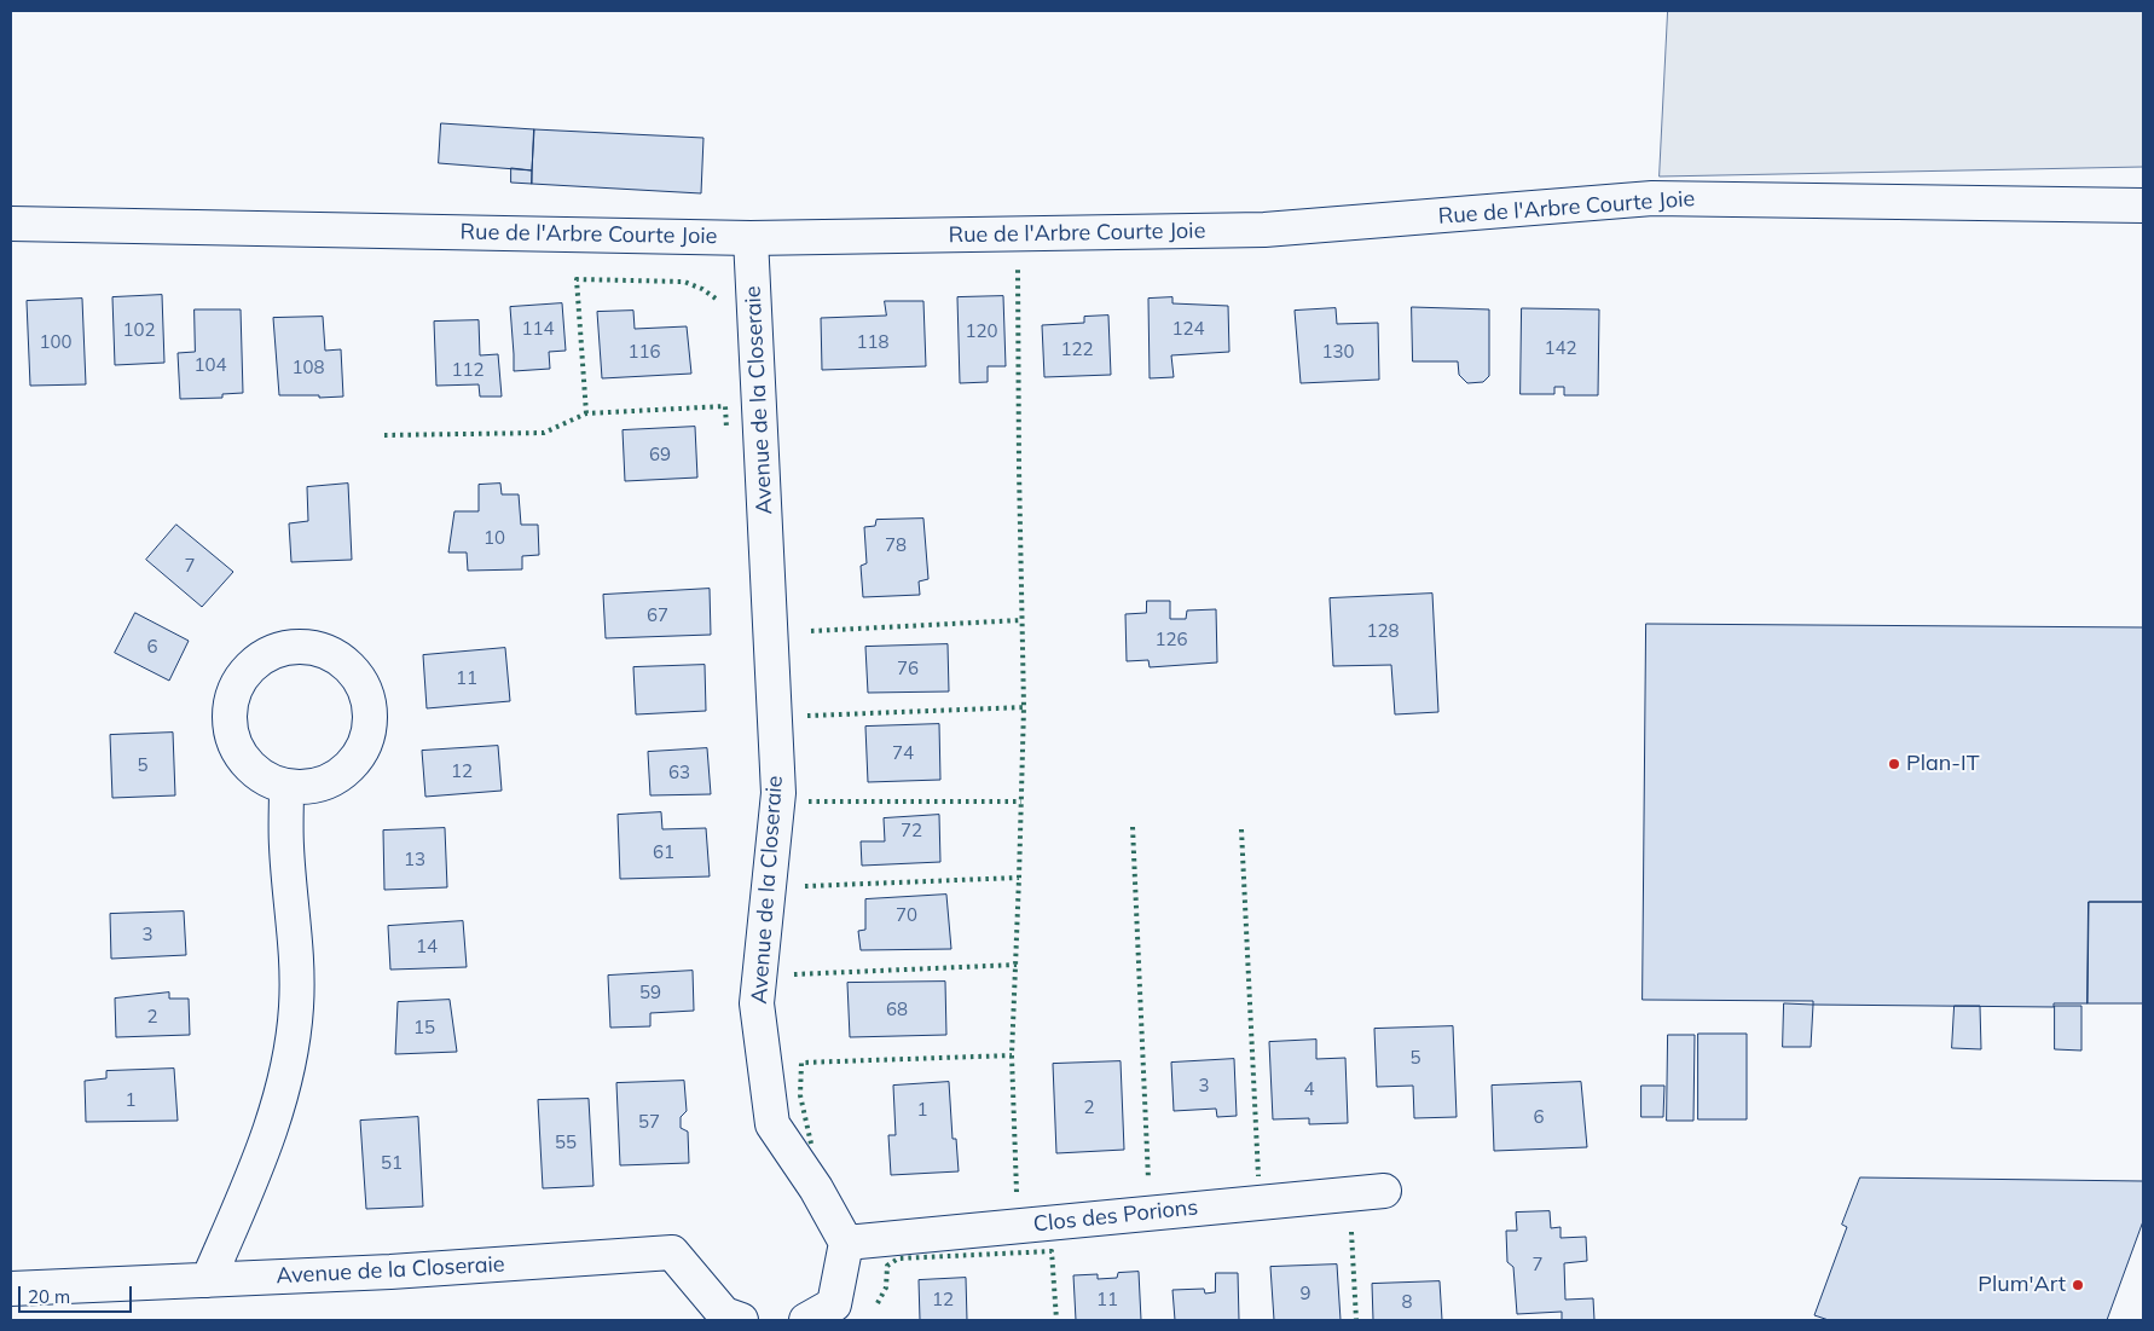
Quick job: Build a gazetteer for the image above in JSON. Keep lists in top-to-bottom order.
{
  "streets": {
    "street": ["Rue de l'Arbre Courte Joie", "Avenue de la Closeraie", "Clos des Porions"]
  },
  "crossings": [
    ["Rue de l'Arbre Courte Joie", "Avenue de la Closeraie"],
    ["Avenue de la Closeraie", "Clos des Porions"]
  ],
  "places": ["Plan-IT", "Plum'Art"],
  "house_numbers": [
    "114",
    "124",
    "102",
    "120",
    "100",
    "118",
    "142",
    "122",
    "116",
    "130",
    "104",
    "108",
    "112",
    "69",
    "10",
    "78",
    "7",
    "67",
    "128",
    "126",
    "6",
    "76",
    "11",
    "74",
    "5",
    "12",
    "63",
    "72",
    "61",
    "13",
    "70",
    "3",
    "14",
    "59",
    "68",
    "2",
    "15",
    "5",
    "3",
    "4",
    "1",
    "2",
    "1",
    "6",
    "57",
    "55",
    "51",
    "7",
    "9",
    "12",
    "11",
    "8"
  ],
  "scale_bar": "20 m"
}
